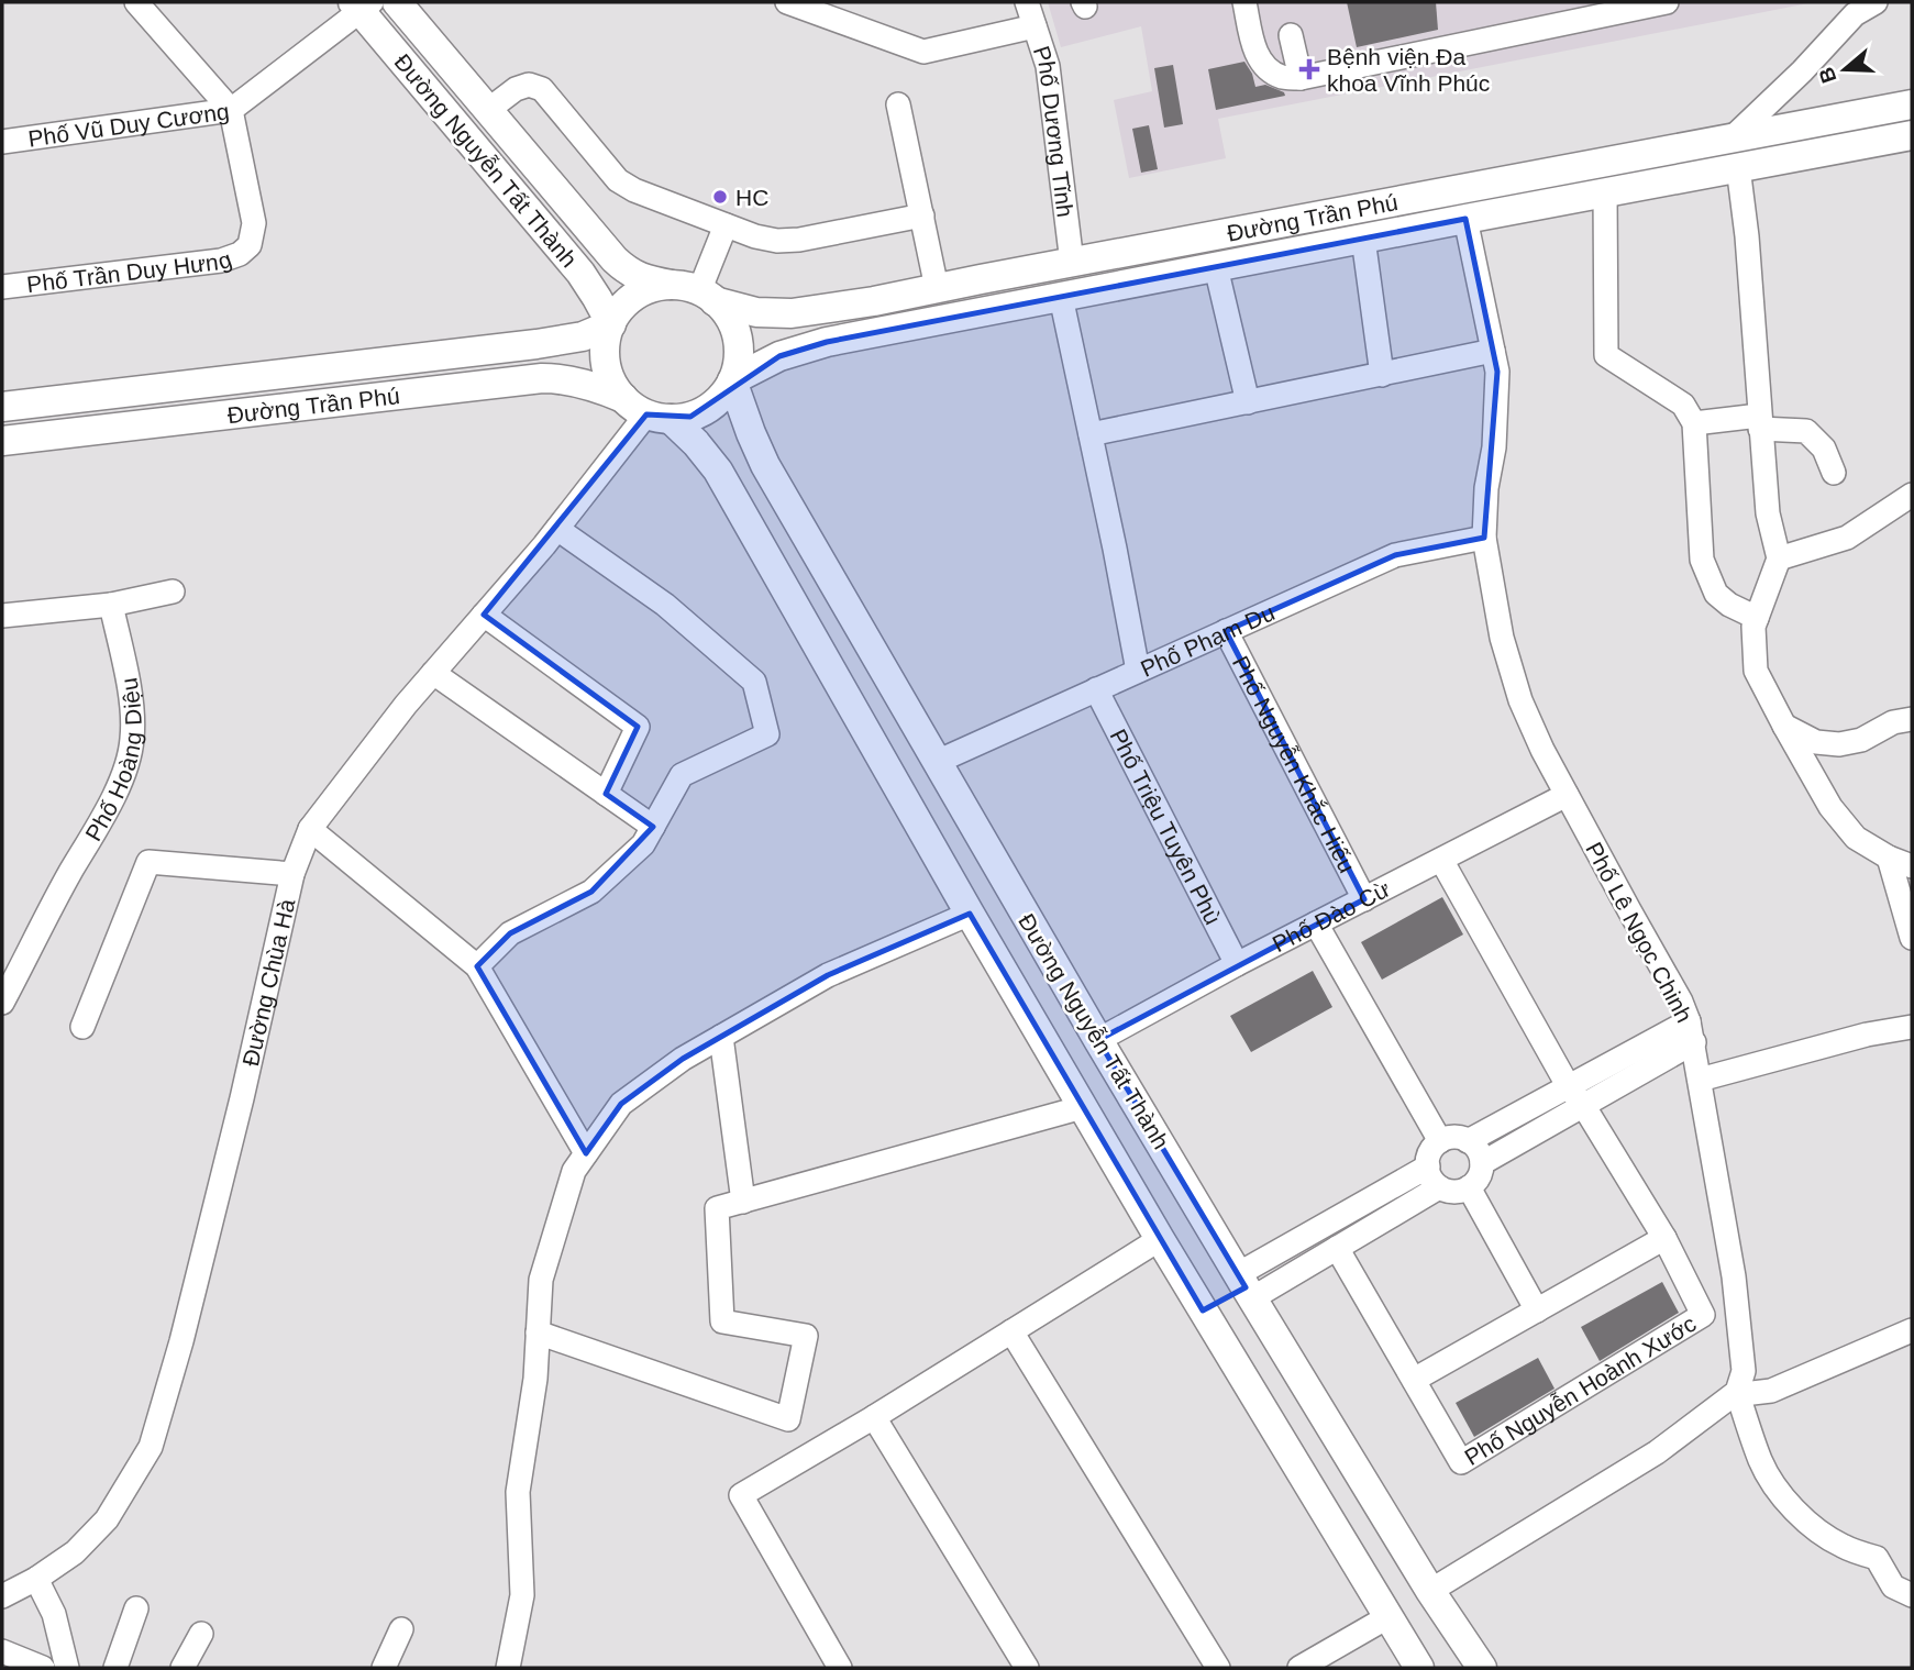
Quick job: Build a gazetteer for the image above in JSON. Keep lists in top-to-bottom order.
{
  "streets": {
    "main road": ["Đường Nguyễn Tất Thành", "Đường Trần Phú"],
    "street": [
      "Phố Vũ Duy Cương",
      "Phố Dương Tĩnh",
      "Phố Trần Duy Hưng",
      "Phố Phạm Du",
      "Phố Hoàng Diệu",
      "Phố Nguyễn Khắc Hiếu",
      "Phố Triệu Tuyên Phù",
      "Phố Đào Cừ",
      "Phố Lê Ngọc Chinh",
      "Đường Chùa Hà",
      "Phố Nguyễn Hoành Xước"
    ]
  },
  "crossings": [
    ["Phố Vũ Duy Cương", "Đường Nguyễn Tất Thành"],
    ["Phố Vũ Duy Cương", "Phố Trần Duy Hưng"],
    ["Phố Dương Tĩnh", "Đường Trần Phú"],
    ["Đường Nguyễn Tất Thành", "Đường Trần Phú"],
    ["Đường Nguyễn Tất Thành", "Phố Phạm Du"],
    ["Đường Nguyễn Tất Thành", "Phố Đào Cừ"],
    ["Đường Nguyễn Tất Thành", "Đường Chùa Hà"],
    ["Đường Trần Phú", "Phố Lê Ngọc Chinh"],
    ["Đường Trần Phú", "Đường Chùa Hà"],
    ["Phố Phạm Du", "Phố Nguyễn Khắc Hiếu"],
    ["Phố Phạm Du", "Phố Triệu Tuyên Phù"],
    ["Phố Phạm Du", "Phố Lê Ngọc Chinh"],
    ["Phố Nguyễn Khắc Hiếu", "Phố Đào Cừ"],
    ["Phố Triệu Tuyên Phù", "Phố Đào Cừ"],
    ["Phố Đào Cừ", "Phố Lê Ngọc Chinh"],
    ["Phố Đào Cừ", "Phố Nguyễn Hoành Xước"]
  ],
  "places": {
    "health": ["Bệnh viện Đa khoa Vĩnh Phúc"],
    "other": ["HC"]
  },
  "north": "left"
}
